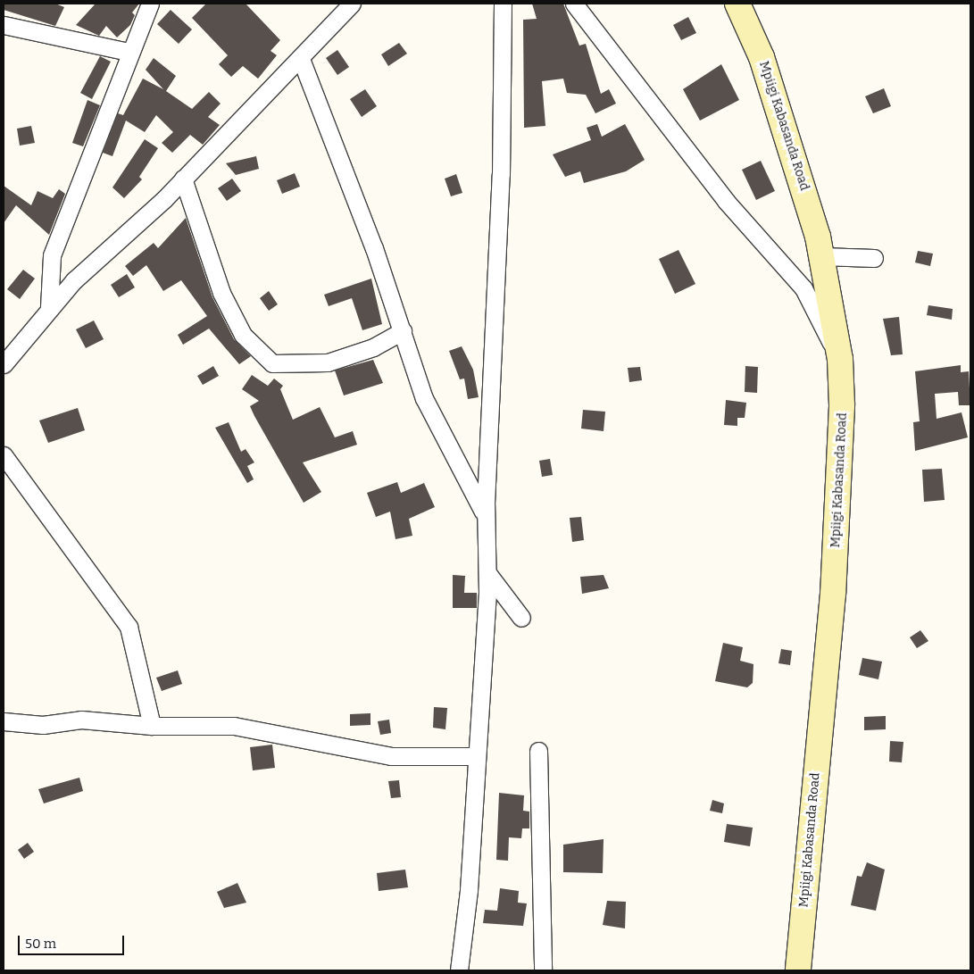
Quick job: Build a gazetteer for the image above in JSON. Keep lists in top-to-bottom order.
{
  "streets": {
    "main road": ["Mpiigi Kabasanda Road"]
  },
  "scale_bar": "50 m"
}
